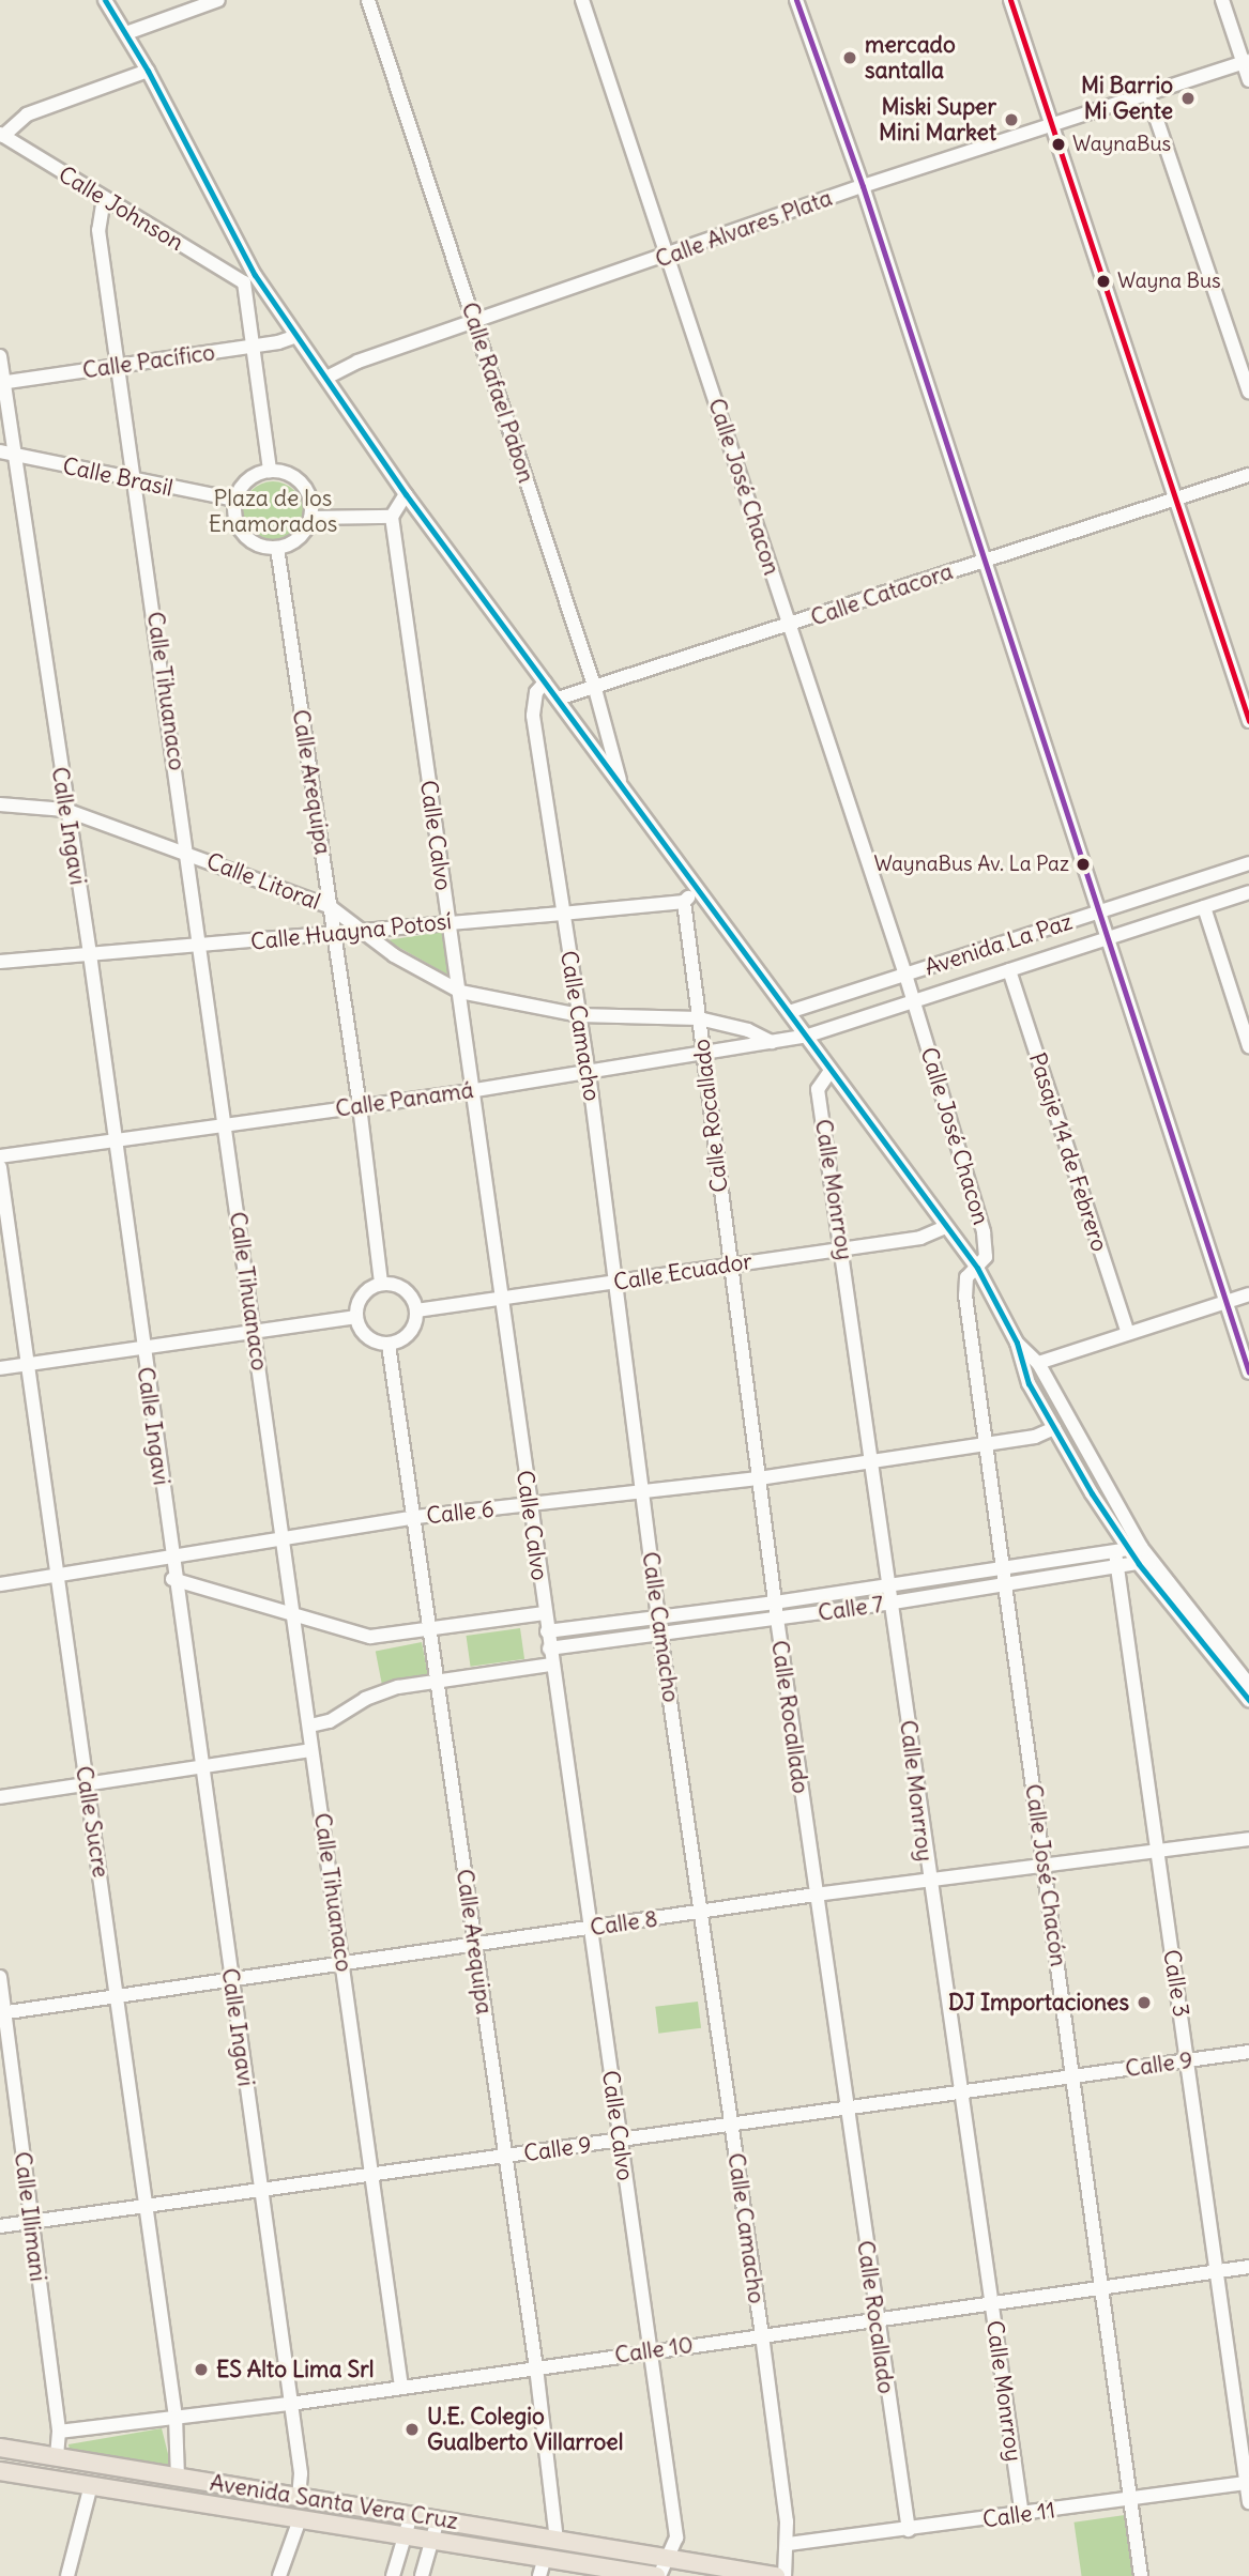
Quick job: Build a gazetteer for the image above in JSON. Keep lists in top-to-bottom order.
{
  "streets": {
    "main road": ["Avenida Santa Vera Cruz"],
    "street": [
      "Calle Johnson",
      "Calle Alvares Plata",
      "Calle Pacífico",
      "Calle Rafael Pabon",
      "Calle Brasil",
      "Calle José Chacon",
      "Calle Catacora",
      "Calle Tihuanaco",
      "Calle Arequipa",
      "Calle Ingavi",
      "Calle Calvo",
      "Calle Litoral",
      "Calle Huayna Potosí",
      "Avenida La Paz",
      "Calle Camacho",
      "Calle Panamá",
      "Calle Rocallado",
      "Pasaje 14 de Febrero",
      "Calle Monrroy",
      "Calle Ecuador",
      "Calle 6",
      "Calle 7",
      "Calle Sucre",
      "Calle José Chacón",
      "Calle 8",
      "Calle 3",
      "Calle 9",
      "Calle Illimani",
      "Calle 10",
      "Calle 11"
    ]
  },
  "crossings": [
    ["Calle Johnson", "Calle Tihuanaco"],
    ["Calle Alvares Plata", "Calle Rafael Pabon"],
    ["Calle Alvares Plata", "Calle José Chacon"],
    ["Calle Pacífico", "Calle Tihuanaco"],
    ["Calle Pacífico", "Calle Ingavi"],
    ["Calle Rafael Pabon", "Calle Catacora"],
    ["Calle Brasil", "Calle Tihuanaco"],
    ["Calle Brasil", "Calle Arequipa"],
    ["Calle Brasil", "Calle Ingavi"],
    ["Calle José Chacon", "Calle Catacora"],
    ["Calle José Chacon", "Avenida La Paz"],
    ["Calle José Chacon", "Calle José Chacón"],
    ["Calle Tihuanaco", "Calle Litoral"],
    ["Calle Tihuanaco", "Calle Huayna Potosí"],
    ["Calle Tihuanaco", "Calle Panamá"],
    ["Calle Tihuanaco", "Calle 6"],
    ["Calle Tihuanaco", "Calle 8"],
    ["Calle Tihuanaco", "Calle 9"],
    ["Calle Tihuanaco", "Calle 10"],
    ["Calle Arequipa", "Calle Litoral"],
    ["Calle Arequipa", "Calle Huayna Potosí"],
    ["Calle Arequipa", "Calle Panamá"],
    ["Calle Arequipa", "Calle Ecuador"],
    ["Calle Arequipa", "Calle 6"],
    ["Calle Arequipa", "Calle 8"],
    ["Calle Arequipa", "Calle 9"],
    ["Calle Arequipa", "Calle 10"],
    ["Calle Arequipa", "Avenida Santa Vera Cruz"],
    ["Calle Ingavi", "Calle Litoral"],
    ["Calle Ingavi", "Calle Huayna Potosí"],
    ["Calle Ingavi", "Calle Panamá"],
    ["Calle Ingavi", "Calle 6"],
    ["Calle Ingavi", "Calle 8"],
    ["Calle Ingavi", "Calle 9"],
    ["Calle Ingavi", "Calle 10"],
    ["Calle Ingavi", "Avenida Santa Vera Cruz"],
    ["Calle Calvo", "Calle Litoral"],
    ["Calle Calvo", "Calle Huayna Potosí"],
    ["Calle Calvo", "Calle Panamá"],
    ["Calle Calvo", "Calle Ecuador"],
    ["Calle Calvo", "Calle 6"],
    ["Calle Calvo", "Calle 7"],
    ["Calle Calvo", "Calle 8"],
    ["Calle Calvo", "Calle 9"],
    ["Calle Calvo", "Calle 10"],
    ["Calle Calvo", "Avenida Santa Vera Cruz"],
    ["Calle Litoral", "Calle Huayna Potosí"],
    ["Calle Litoral", "Calle Camacho"],
    ["Calle Litoral", "Calle Panamá"],
    ["Calle Litoral", "Calle Rocallado"],
    ["Calle Huayna Potosí", "Calle Camacho"],
    ["Calle Huayna Potosí", "Calle Rocallado"],
    ["Avenida La Paz", "Calle Panamá"],
    ["Avenida La Paz", "Pasaje 14 de Febrero"],
    ["Calle Camacho", "Calle Panamá"],
    ["Calle Camacho", "Calle Ecuador"],
    ["Calle Camacho", "Calle 6"],
    ["Calle Camacho", "Calle 7"],
    ["Calle Camacho", "Calle 8"],
    ["Calle Camacho", "Calle 9"],
    ["Calle Camacho", "Calle 10"],
    ["Calle Camacho", "Calle 11"],
    ["Calle Panamá", "Calle Rocallado"],
    ["Calle Rocallado", "Calle Ecuador"],
    ["Calle Rocallado", "Calle 6"],
    ["Calle Rocallado", "Calle 7"],
    ["Calle Rocallado", "Calle 8"],
    ["Calle Rocallado", "Calle 9"],
    ["Calle Rocallado", "Calle 10"],
    ["Calle Rocallado", "Calle 11"],
    ["Calle Monrroy", "Calle Ecuador"],
    ["Calle Monrroy", "Calle 6"],
    ["Calle Monrroy", "Calle 7"],
    ["Calle Monrroy", "Calle 8"],
    ["Calle Monrroy", "Calle 9"],
    ["Calle Monrroy", "Calle 10"],
    ["Calle Monrroy", "Calle 11"],
    ["Calle 6", "Calle Sucre"],
    ["Calle 6", "Calle José Chacón"],
    ["Calle 7", "Calle José Chacón"],
    ["Calle 7", "Calle 3"],
    ["Calle Sucre", "Calle 8"],
    ["Calle Sucre", "Calle 9"],
    ["Calle Sucre", "Calle 10"],
    ["Calle Sucre", "Avenida Santa Vera Cruz"],
    ["Calle José Chacón", "Calle 8"],
    ["Calle José Chacón", "Calle 9"],
    ["Calle José Chacón", "Calle 10"],
    ["Calle José Chacón", "Calle 11"],
    ["Calle 8", "Calle 3"],
    ["Calle 8", "Calle Illimani"],
    ["Calle 3", "Calle 9"],
    ["Calle 3", "Calle 10"],
    ["Calle 3", "Calle 11"],
    ["Calle 9", "Calle Illimani"],
    ["Calle Illimani", "Calle 10"],
    ["Calle Illimani", "Avenida Santa Vera Cruz"]
  ],
  "parks": ["Plaza de los Enamorados"],
  "places": [
    "mercado santalla",
    "Mi Barrio Mi Gente",
    "Miski Super Mini Market",
    "WaynaBus",
    "Wayna Bus",
    "WaynaBus Av. La Paz",
    "DJ Importaciones",
    "ES Alto Lima Srl",
    "U.E. Colegio Gualberto Villarroel"
  ]
}
